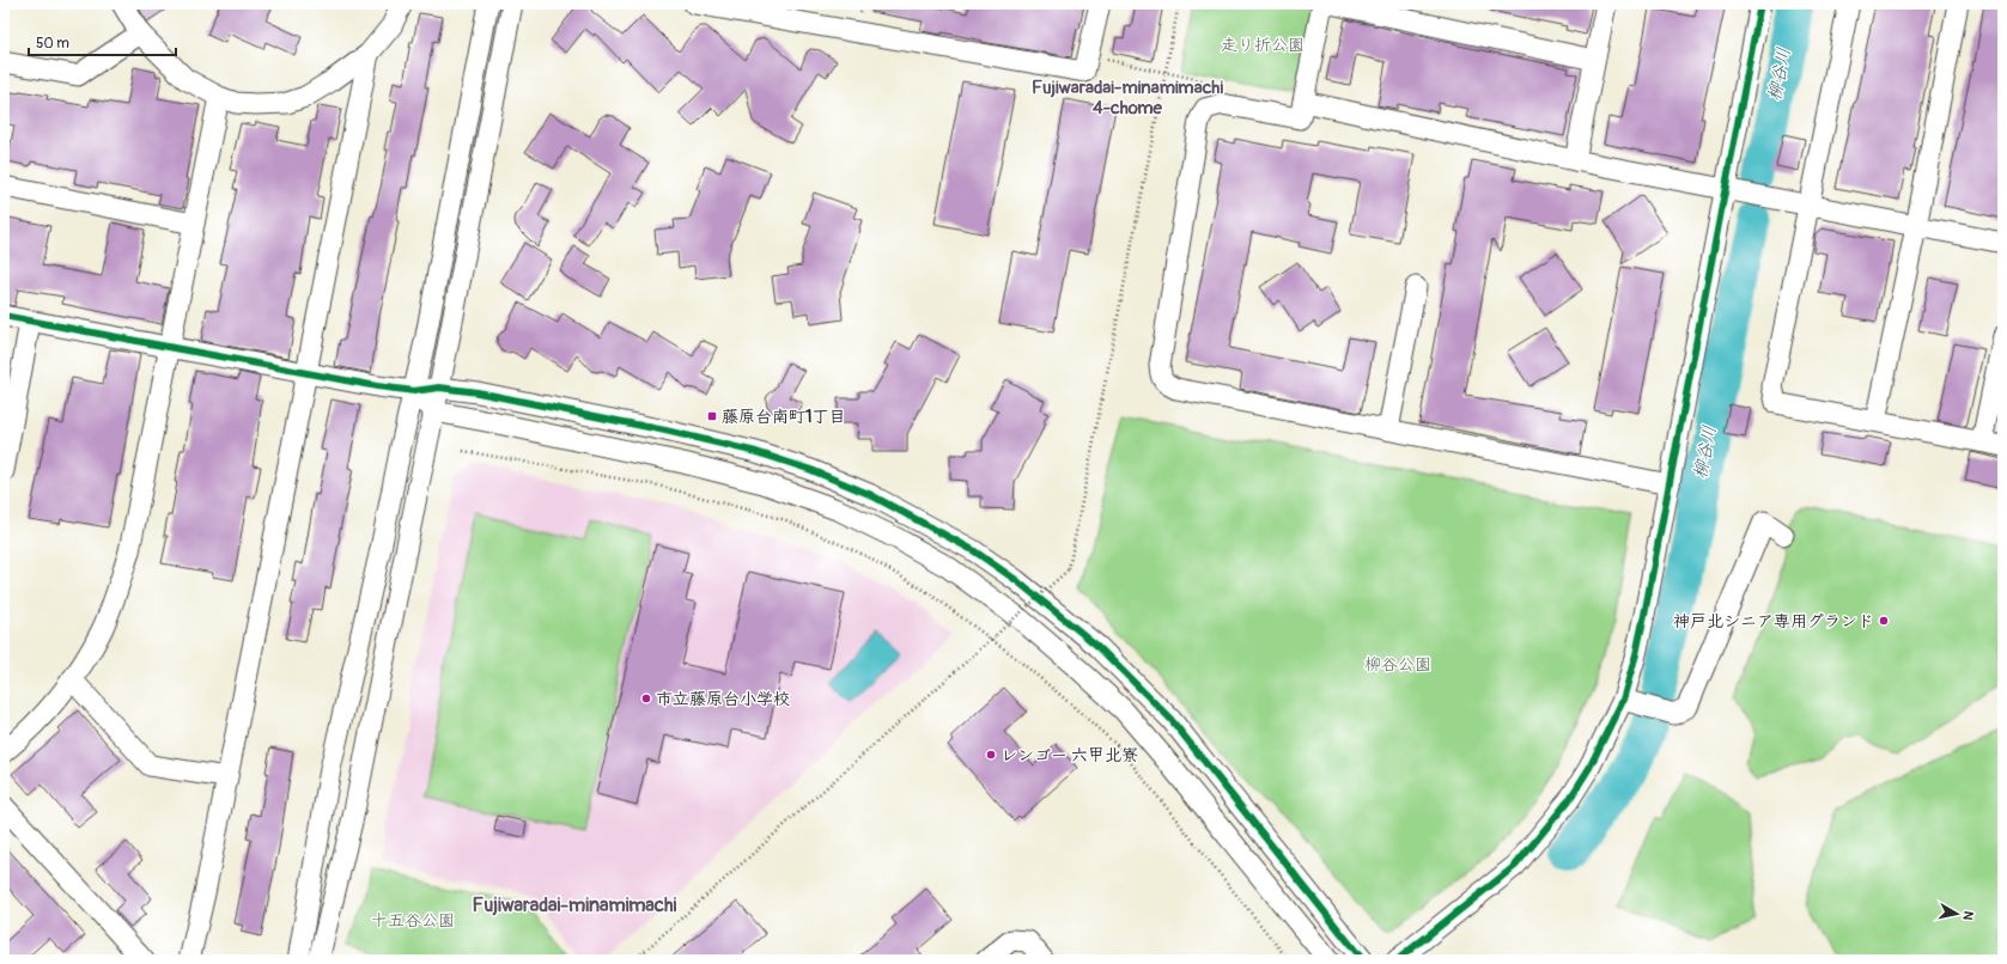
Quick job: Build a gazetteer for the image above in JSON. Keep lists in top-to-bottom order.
{
  "districts": ["Fujiwaradai-minamimachi 4-chome", "Fujiwaradai-minamimachi"],
  "water": ["柳谷川"],
  "parks": ["走り折公園", "柳谷公園", "十五谷公園"],
  "places": {
    "transit": ["藤原台南町1丁目"],
    "other": ["神戸北シニア専用グランド", "市立藤原台小学校", "レンゴー 六甲北寮"]
  },
  "scale_bar": "50 m",
  "north": "right"
}
